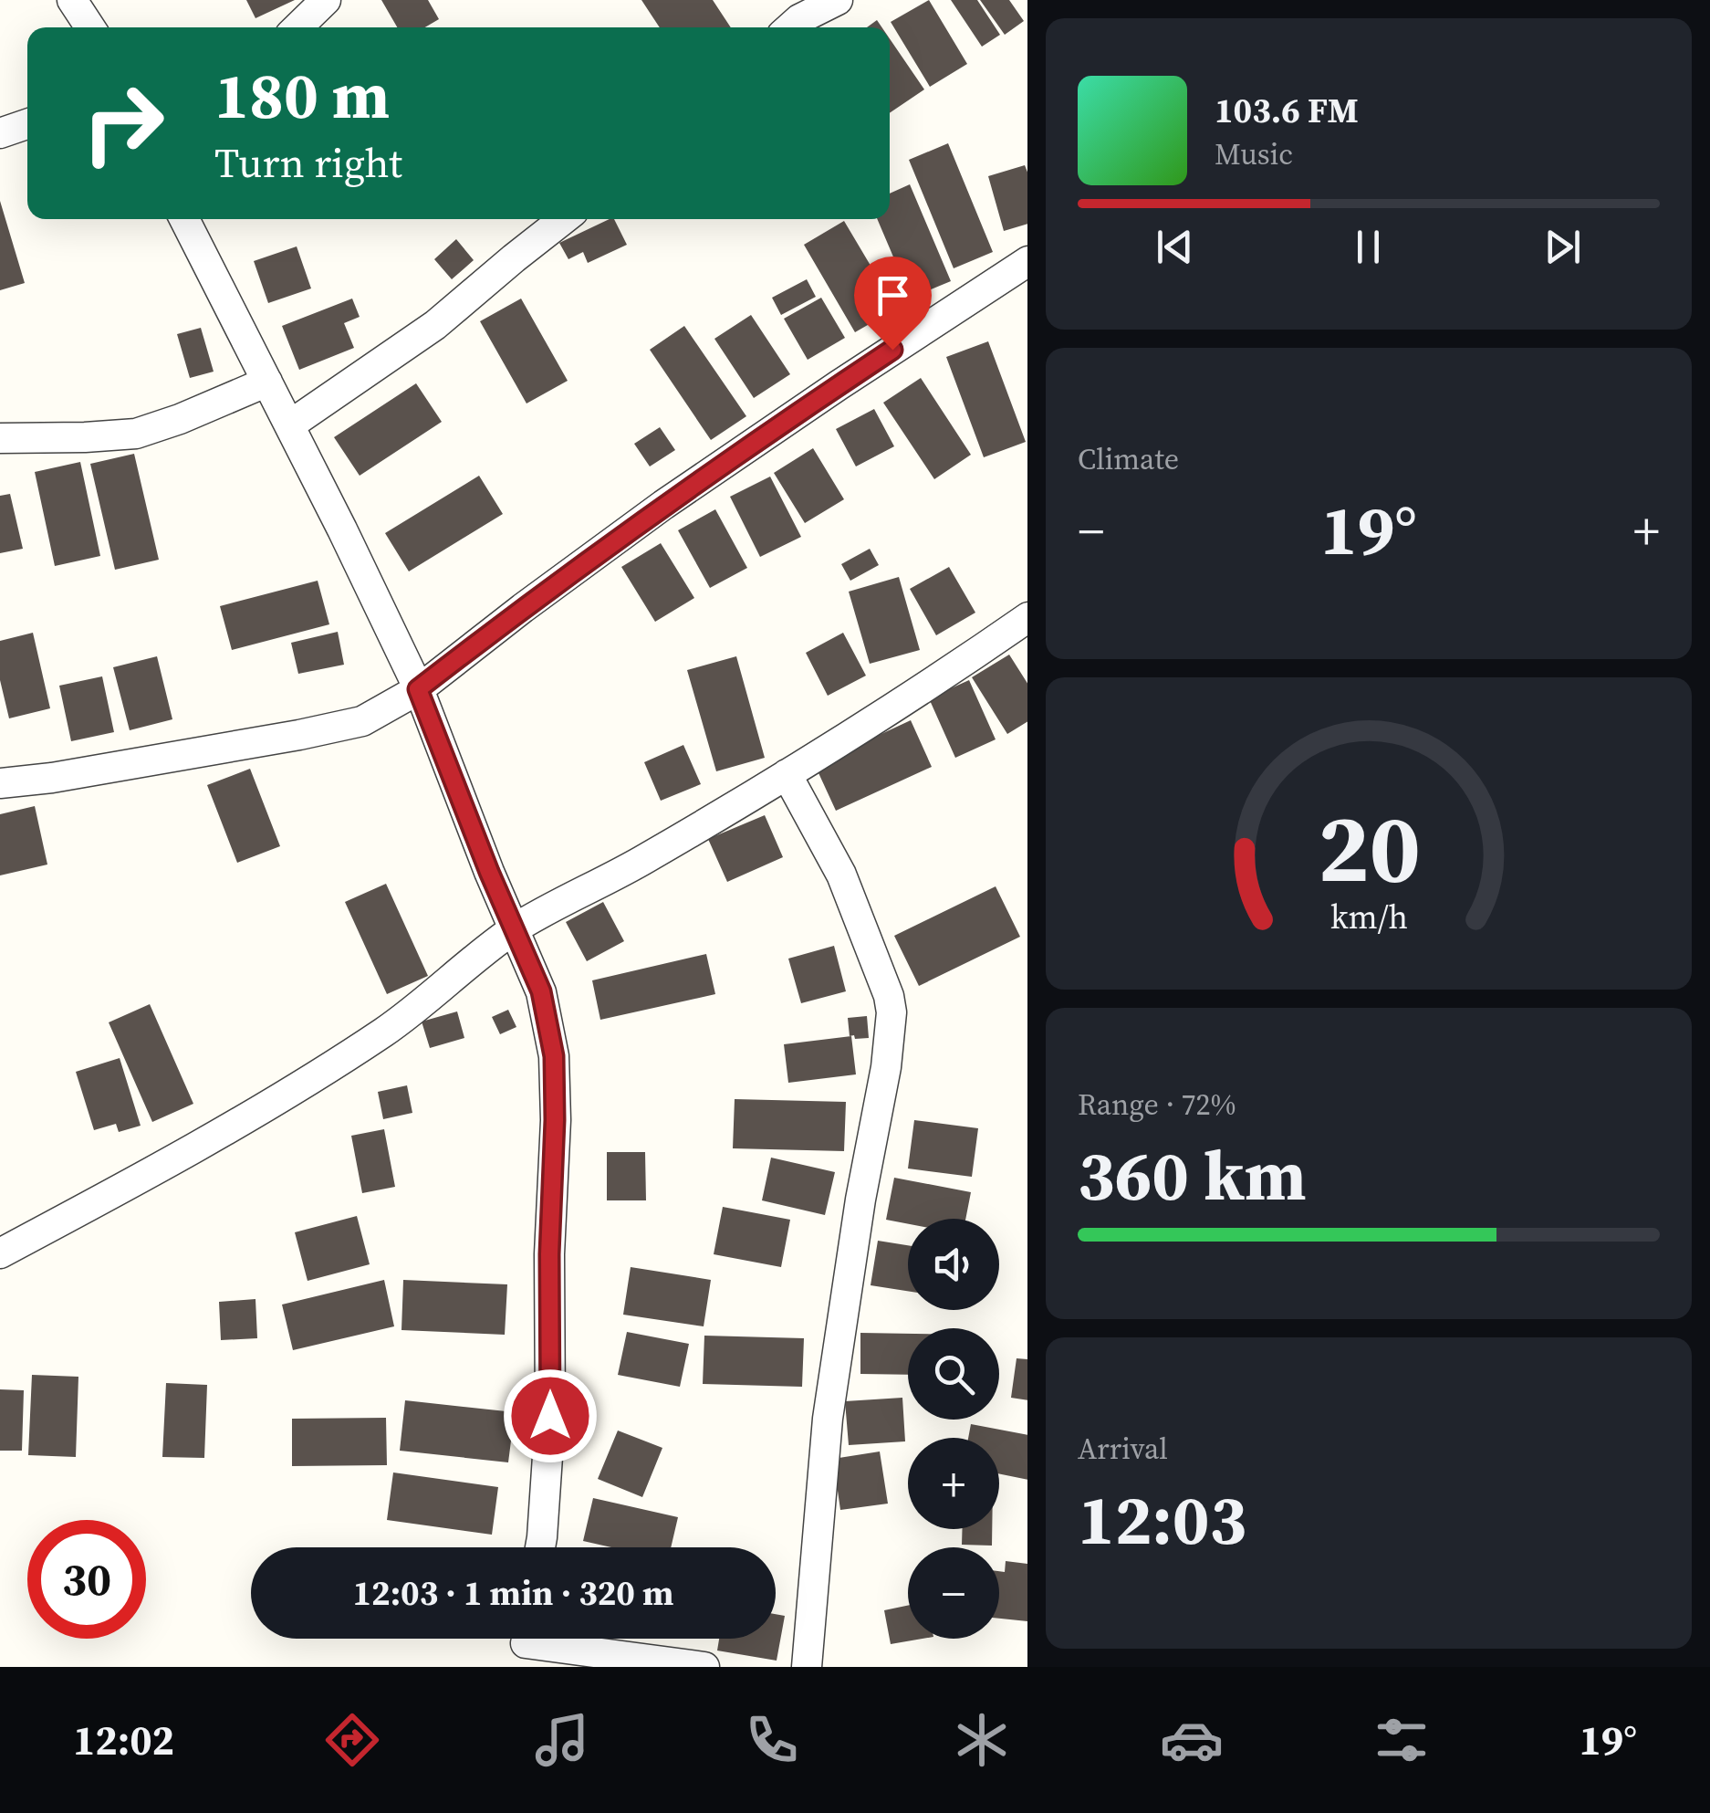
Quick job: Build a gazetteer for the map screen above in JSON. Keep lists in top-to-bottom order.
{
  "page": {
    "turn": ["180 m", "Turn right"],
    "song": ["103.6 FM", "Music"],
    "tile": [
      "Climate",
      ["Range · 72%", "360 km"],
      ["Arrival", "12:03"]
    ],
    "heat": ["−", "19°", "+"],
    "map_buttons": ["+", "−"],
    "limit": "30",
    "trip": "12:03 · 1 min · 320 m",
    "tabs": ["12:02", "19°"],
    "gauge": ["20", "km/h"]
  }
}
